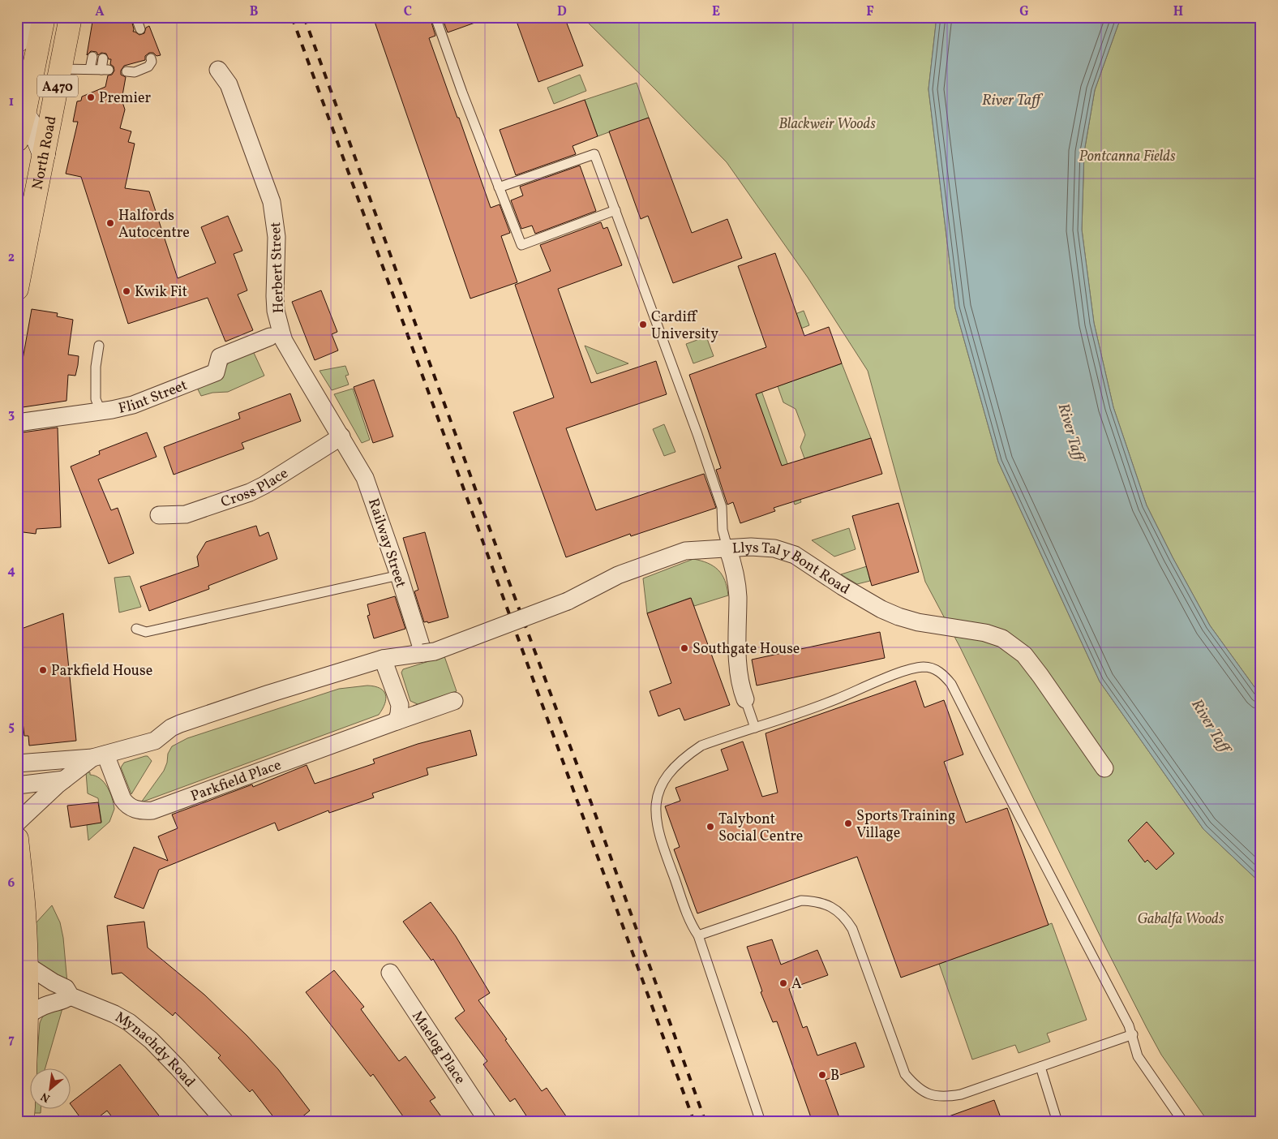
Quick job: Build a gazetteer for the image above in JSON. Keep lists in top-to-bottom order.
{
  "streets": {
    "main road": ["A470", "North Road"],
    "street": [
      "Herbert Street",
      "Flint Street",
      "Cross Place",
      "Railway Street",
      "Llys Tal y Bont Road",
      "Parkfield Place",
      "Maelog Place",
      "Mynachdy Road"
    ]
  },
  "crossings": [
    ["Herbert Street", "Cross Place"],
    ["Herbert Street", "Railway Street"],
    ["Cross Place", "Railway Street"],
    ["Railway Street", "Llys Tal y Bont Road"]
  ],
  "water": ["River Taff"],
  "parks": ["Blackweir Woods", "Pontcanna Fields", "Gabalfa Woods"],
  "places": [
    "Premier",
    "Halfords Autocentre",
    "Kwik Fit",
    "Cardiff University",
    "Southgate House",
    "Parkfield House",
    "Sports Training Village",
    "Talybont Social Centre",
    "A",
    "B"
  ],
  "north": "bottom left",
  "grid": {
    "columns": [
      "A",
      "B",
      "C",
      "D",
      "E",
      "F",
      "G",
      "H"
    ],
    "rows": [
      "1",
      "2",
      "3",
      "4",
      "5",
      "6",
      "7"
    ]
  }
}
